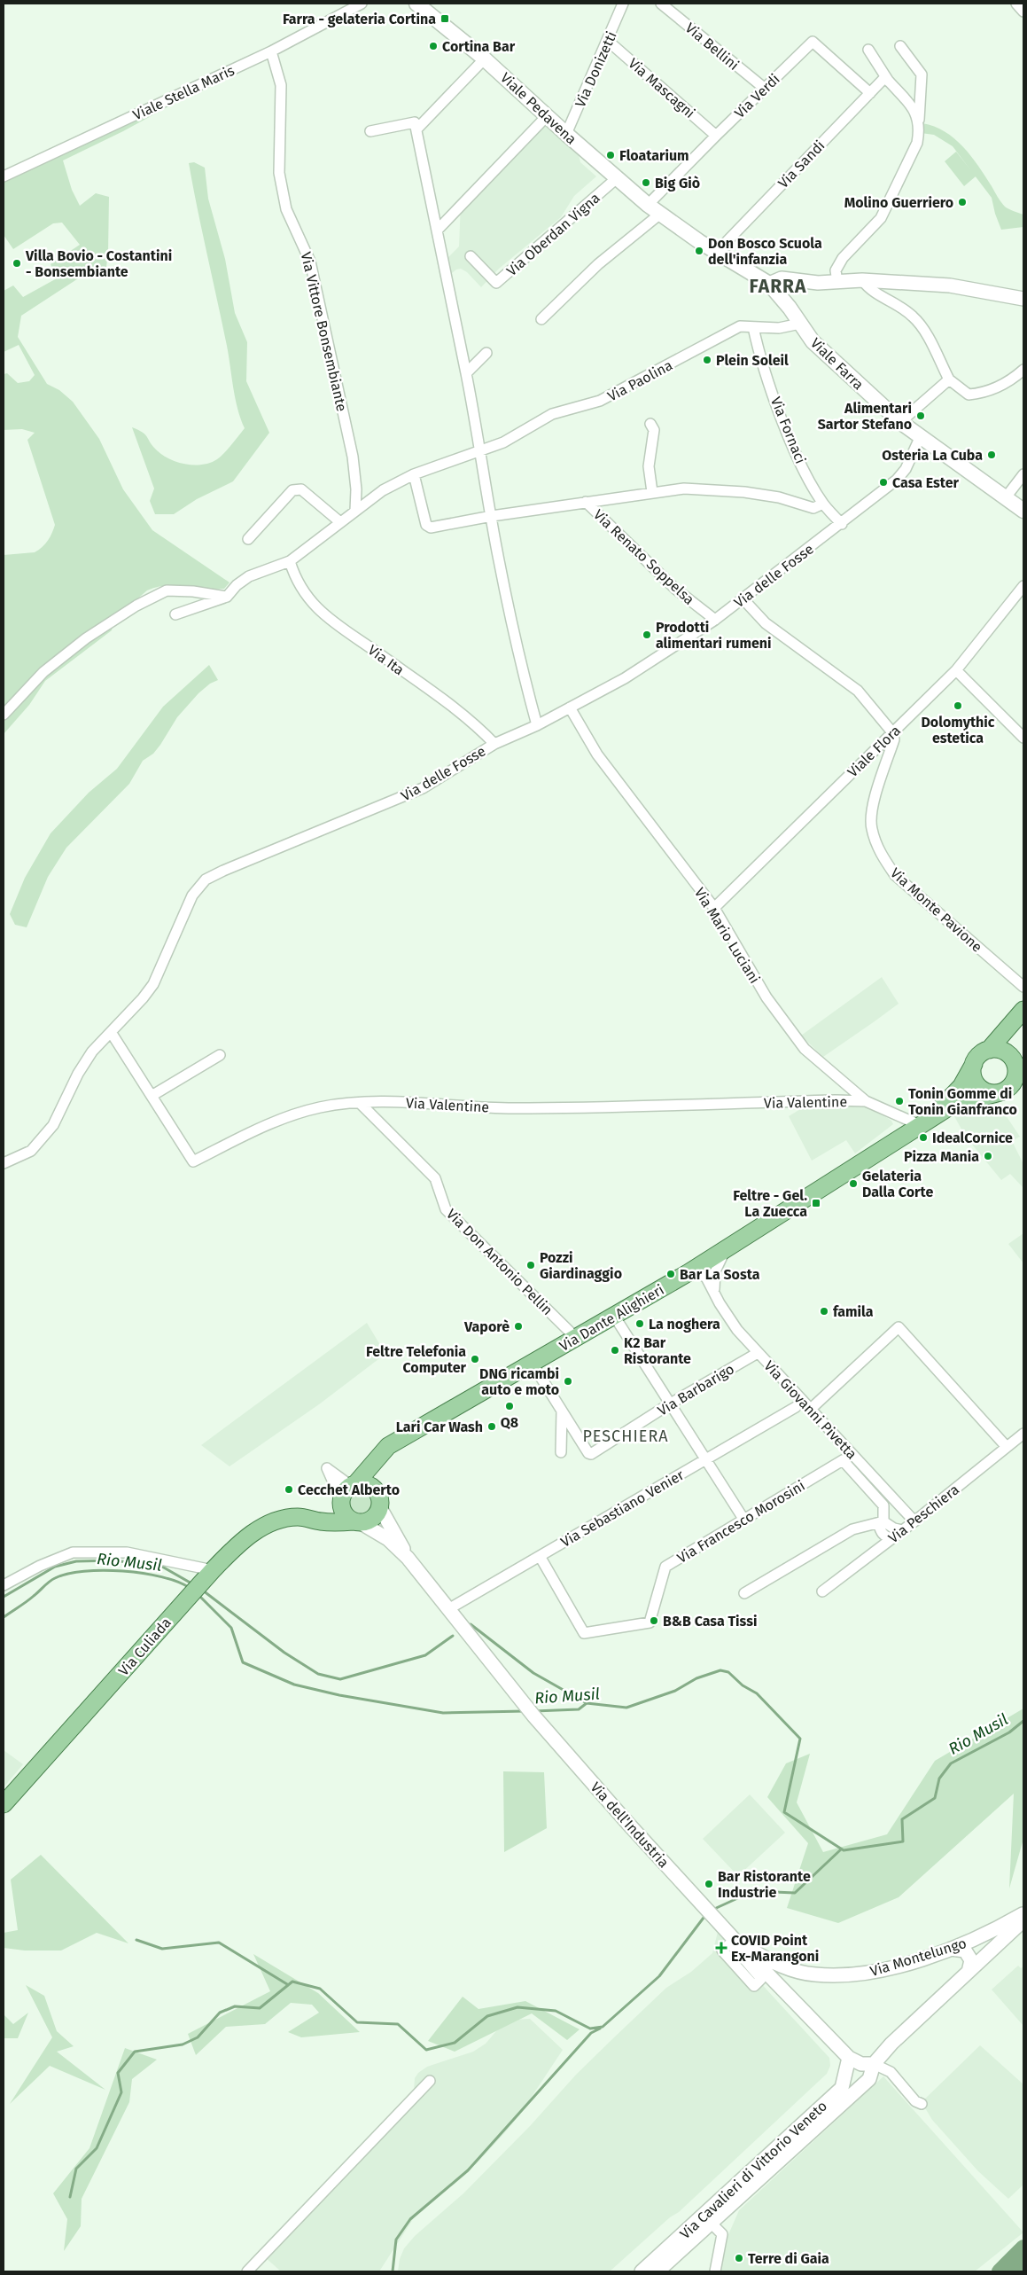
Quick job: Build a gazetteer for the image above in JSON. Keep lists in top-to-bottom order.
{
  "streets": {
    "main road": [
      "Viale Pedavena",
      "Viale Farra",
      "Via Dante Alighieri",
      "Via Culiada"
    ],
    "street": [
      "Via Bellini",
      "Via Donizetti",
      "Via Mascagni",
      "Viale Stella Maris",
      "Via Verdi",
      "Via Sandi",
      "Via Oberdan Vigna",
      "Via Vittore Bonsembiante",
      "Via Paolina",
      "Via Fornaci",
      "Via Renato Soppelsa",
      "Via delle Fosse",
      "Via Ita",
      "Viale Flora",
      "Via Monte Pavione",
      "Via Mario Luciani",
      "Via Valentine",
      "Via Don Antonio Pellin",
      "Via Barbarigo",
      "Via Giovanni Pivetta",
      "Via Sebastiano Venier",
      "Via Peschiera",
      "Via Francesco Morosini",
      "Via dell'Industria",
      "Via Montelungo",
      "Via Cavalieri di Vittorio Veneto"
    ]
  },
  "crossings": [
    ["Via Bellini", "Via Verdi"],
    ["Via Donizetti", "Via Mascagni"],
    ["Via Donizetti", "Viale Pedavena"],
    ["Via Mascagni", "Via Verdi"],
    ["Viale Stella Maris", "Via Vittore Bonsembiante"],
    ["Via Verdi", "Viale Pedavena"],
    ["Via Verdi", "Via Sandi"],
    ["Viale Pedavena", "Via Sandi"],
    ["Viale Pedavena", "Via Oberdan Vigna"],
    ["Viale Pedavena", "Viale Farra"],
    ["Via Vittore Bonsembiante", "Via Paolina"],
    ["Viale Farra", "Via Paolina"],
    ["Viale Farra", "Via delle Fosse"],
    ["Via Paolina", "Via Fornaci"],
    ["Via Paolina", "Via Renato Soppelsa"],
    ["Via Paolina", "Via Ita"],
    ["Via Fornaci", "Via delle Fosse"],
    ["Via Renato Soppelsa", "Via delle Fosse"],
    ["Via delle Fosse", "Via Ita"],
    ["Via delle Fosse", "Via Mario Luciani"],
    ["Via delle Fosse", "Via Valentine"],
    ["Viale Flora", "Via Monte Pavione"],
    ["Viale Flora", "Via Mario Luciani"],
    ["Via Mario Luciani", "Via Valentine"],
    ["Via Mario Luciani", "Via Dante Alighieri"],
    ["Via Valentine", "Via Don Antonio Pellin"],
    ["Via Don Antonio Pellin", "Via Dante Alighieri"],
    ["Via Dante Alighieri", "Via Giovanni Pivetta"],
    ["Via Dante Alighieri", "Via Culiada"],
    ["Via Dante Alighieri", "Via dell'Industria"],
    ["Via Barbarigo", "Via Giovanni Pivetta"],
    ["Via Giovanni Pivetta", "Via Peschiera"],
    ["Via Sebastiano Venier", "Via Francesco Morosini"],
    ["Via Sebastiano Venier", "Via dell'Industria"],
    ["Via Culiada", "Via dell'Industria"],
    ["Via dell'Industria", "Via Montelungo"],
    ["Via Montelungo", "Via Cavalieri di Vittorio Veneto"]
  ],
  "districts": ["FARRA", "PESCHIERA"],
  "water": ["Rio Musil"],
  "places": {
    "transit": ["Farra - gelateria Cortina", "Feltre - Gel. La Zuecca"],
    "other": [
      "Cortina Bar",
      "Floatarium",
      "Big Giò",
      "Molino Guerriero",
      "Don Bosco Scuola dell'infanzia",
      "Villa Bovio - Costantini - Bonsembiante",
      "Plein Soleil",
      "Alimentari Sartor Stefano",
      "Osteria La Cuba",
      "Casa Ester",
      "Prodotti alimentari rumeni",
      "Dolomythic estetica",
      "Tonin Gomme di Tonin Gianfranco",
      "IdealCornice",
      "Pizza Mania",
      "Gelateria Dalla Corte",
      "Pozzi Giardinaggio",
      "Bar La Sosta",
      "famila",
      "La noghera",
      "Vaporè",
      "K2 Bar Ristorante",
      "Feltre Telefonia Computer",
      "DNG ricambi auto e moto",
      "Q8",
      "Lari Car Wash",
      "Cecchet Alberto",
      "B&B Casa Tissi",
      "Bar Ristorante Industrie",
      "Terre di Gaia"
    ],
    "health": ["COVID Point Ex-Marangoni"]
  }
}
